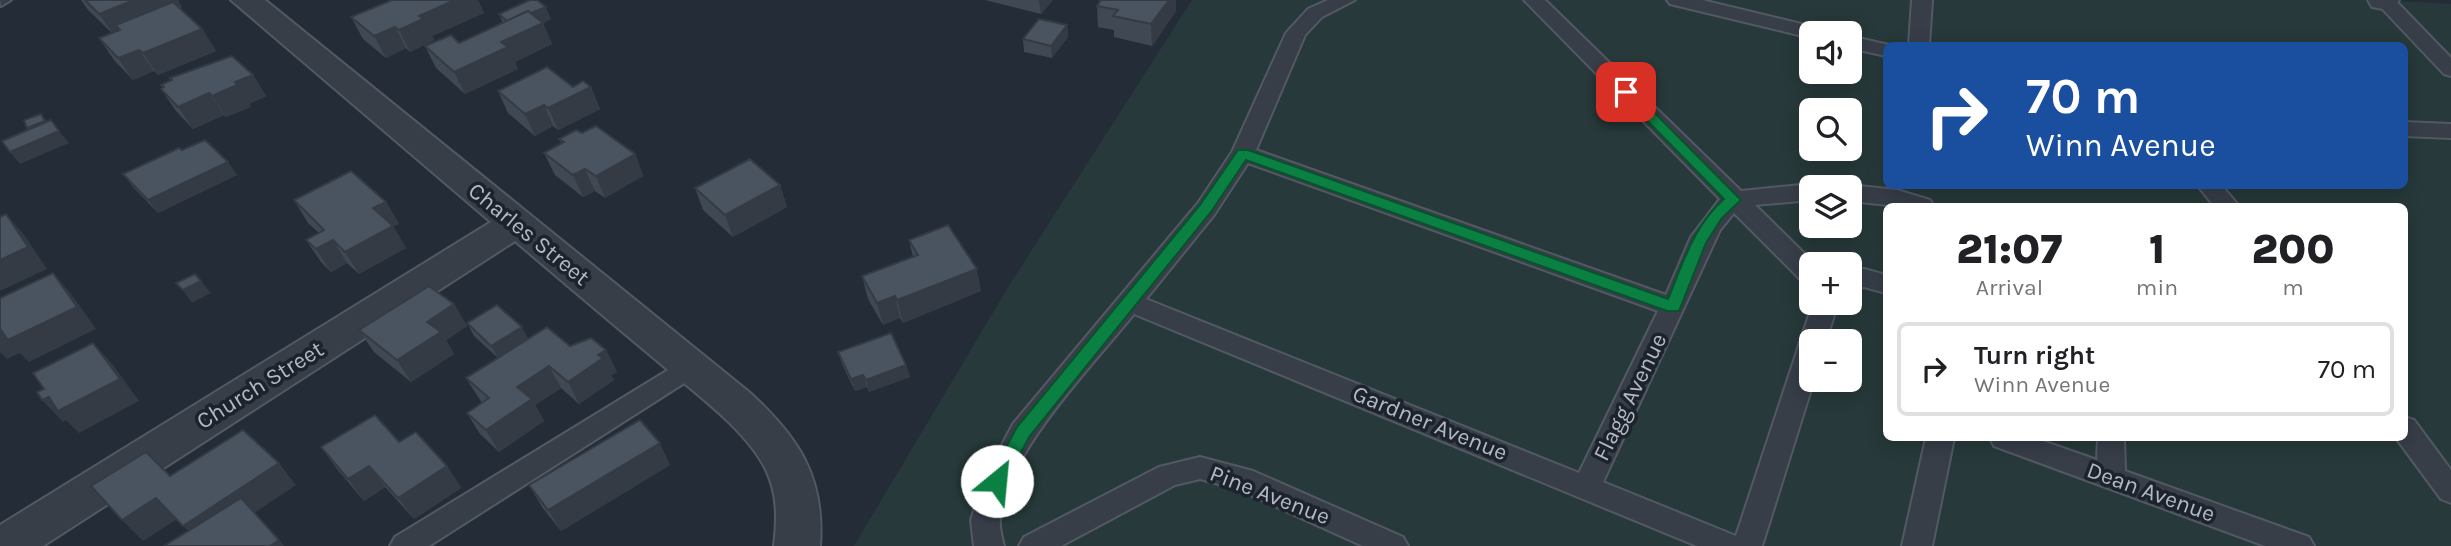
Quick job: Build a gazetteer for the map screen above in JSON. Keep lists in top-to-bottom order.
{
  "streets": {
    "street": ["Charles Street", "Church Street"],
    "lane": [
      "Flagg Avenue",
      "Gardner Avenue",
      "Dean Avenue",
      "Pine Avenue"
    ]
  },
  "crossings": [
    ["Charles Street", "Church Street"],
    ["Flagg Avenue", "Gardner Avenue"]
  ],
  "page": {
    "map_buttons": ["+", "−"],
    "turn": ["70 m", "Winn Avenue"],
    "eta": [
      "21:07",
      "Arrival",
      "1",
      "min",
      "200",
      "m"
    ],
    "list": [
      {
        "name": "Turn right",
        "note": "Winn Avenue",
        "value": "70 m"
      }
    ]
  }
}
